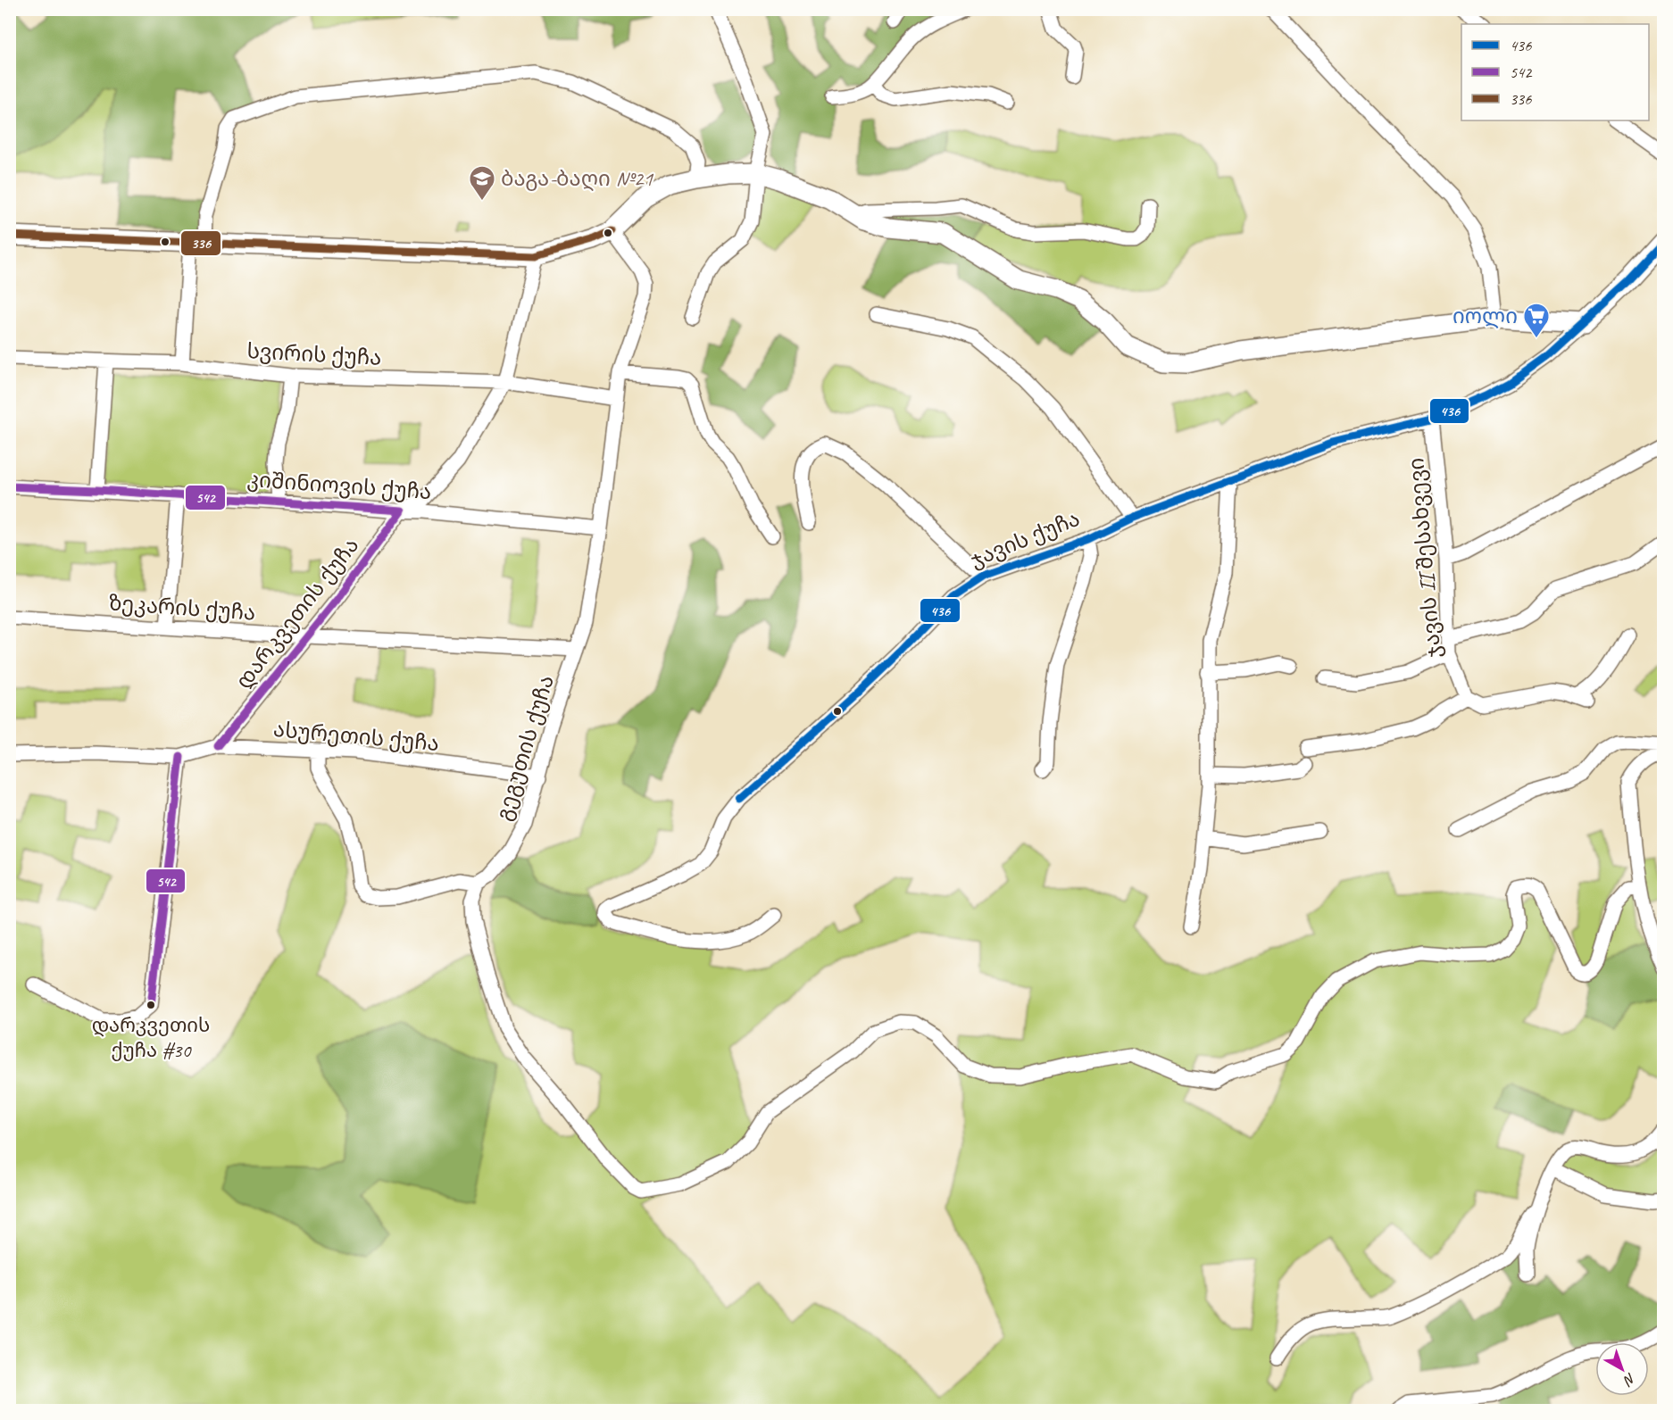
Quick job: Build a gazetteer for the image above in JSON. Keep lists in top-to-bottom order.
{
  "streets": {
    "street": [
      "სვირის ქუჩა",
      "კიშინიოვის ქუჩა",
      "ჯავის ქუჩა",
      "ჯავის II შესახვევი",
      "ზეკარის ქუჩა",
      "დარკვეთის ქუჩა",
      "ასურეთის ქუჩა",
      "გეგუთის ქუჩა"
    ]
  },
  "crossings": [
    ["სვირის ქუჩა", "დარკვეთის ქუჩა"],
    ["სვირის ქუჩა", "გეგუთის ქუჩა"],
    ["კიშინიოვის ქუჩა", "დარკვეთის ქუჩა"],
    ["კიშინიოვის ქუჩა", "გეგუთის ქუჩა"],
    ["ჯავის ქუჩა", "ჯავის II შესახვევი"],
    ["ზეკარის ქუჩა", "დარკვეთის ქუჩა"],
    ["ზეკარის ქუჩა", "გეგუთის ქუჩა"],
    ["დარკვეთის ქუჩა", "ასურეთის ქუჩა"],
    ["ასურეთის ქუჩა", "გეგუთის ქუჩა"]
  ],
  "places": {
    "school or university": ["ბაგა-ბაღი №21"],
    "supermarket": ["იოლი"],
    "other": ["დარკვეთის ქუჩა #30"]
  },
  "lines": ["transit line 336", "transit line 436", "transit line 542"],
  "legend": ["436", "542", "336"],
  "north": "bottom right"
}
